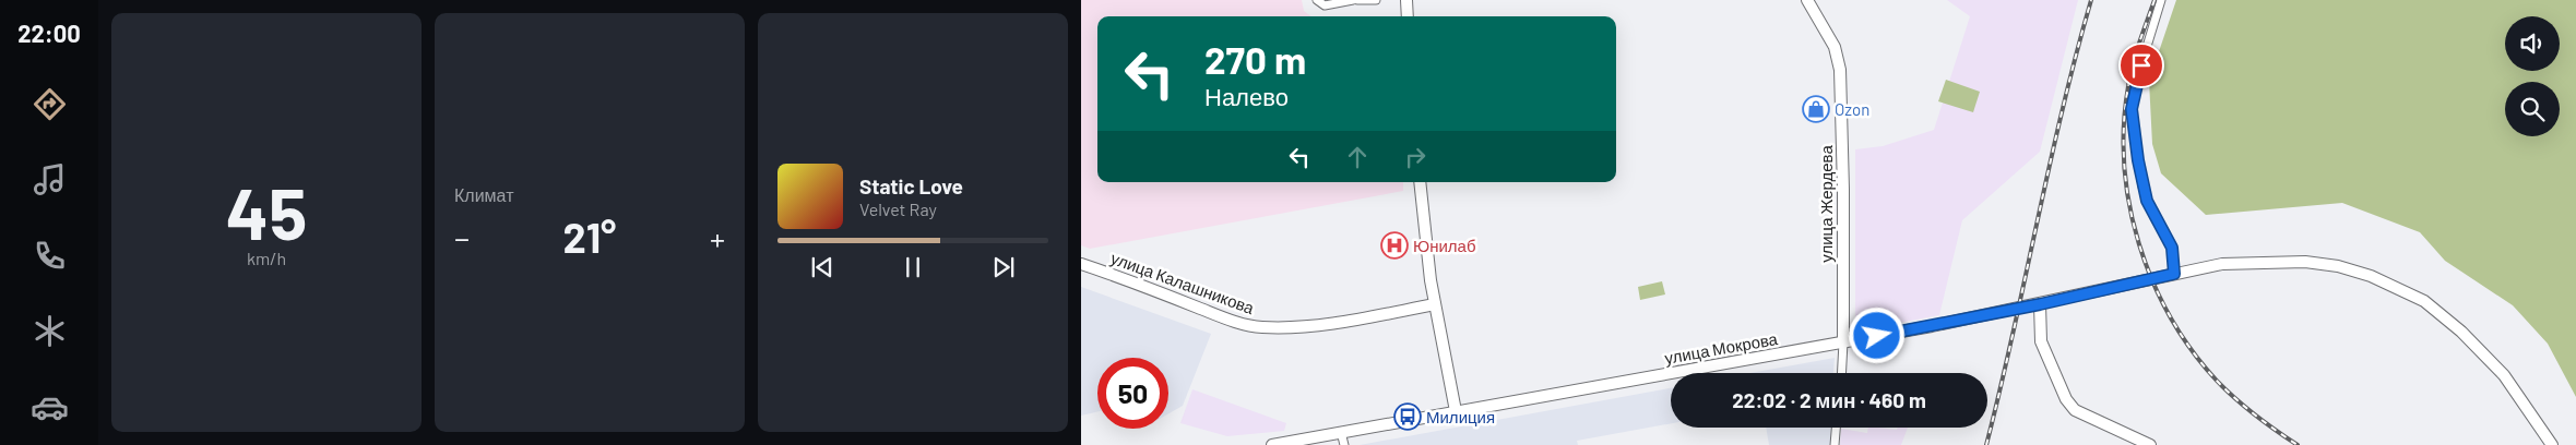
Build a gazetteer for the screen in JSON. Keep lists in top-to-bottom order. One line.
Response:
{"streets":{"main road":["улица Жердева","улица Калашникова","улица Мокрова"]},"crossings":[["улица Жердева","улица Мокрова"]],"places":{"shop":["Ozon"],"hospital":["Юнилаб"],"bus stop":["Милиция"]},"page":{"tabs":"22:00","tile":[["45","km/h"],"Климат"],"turn":["270 m","Налево"],"song":["Static Love","Velvet Ray"],"heat":["−","21°","+"],"limit":"50","trip":"22:02 · 2 мин · 460 m"}}
